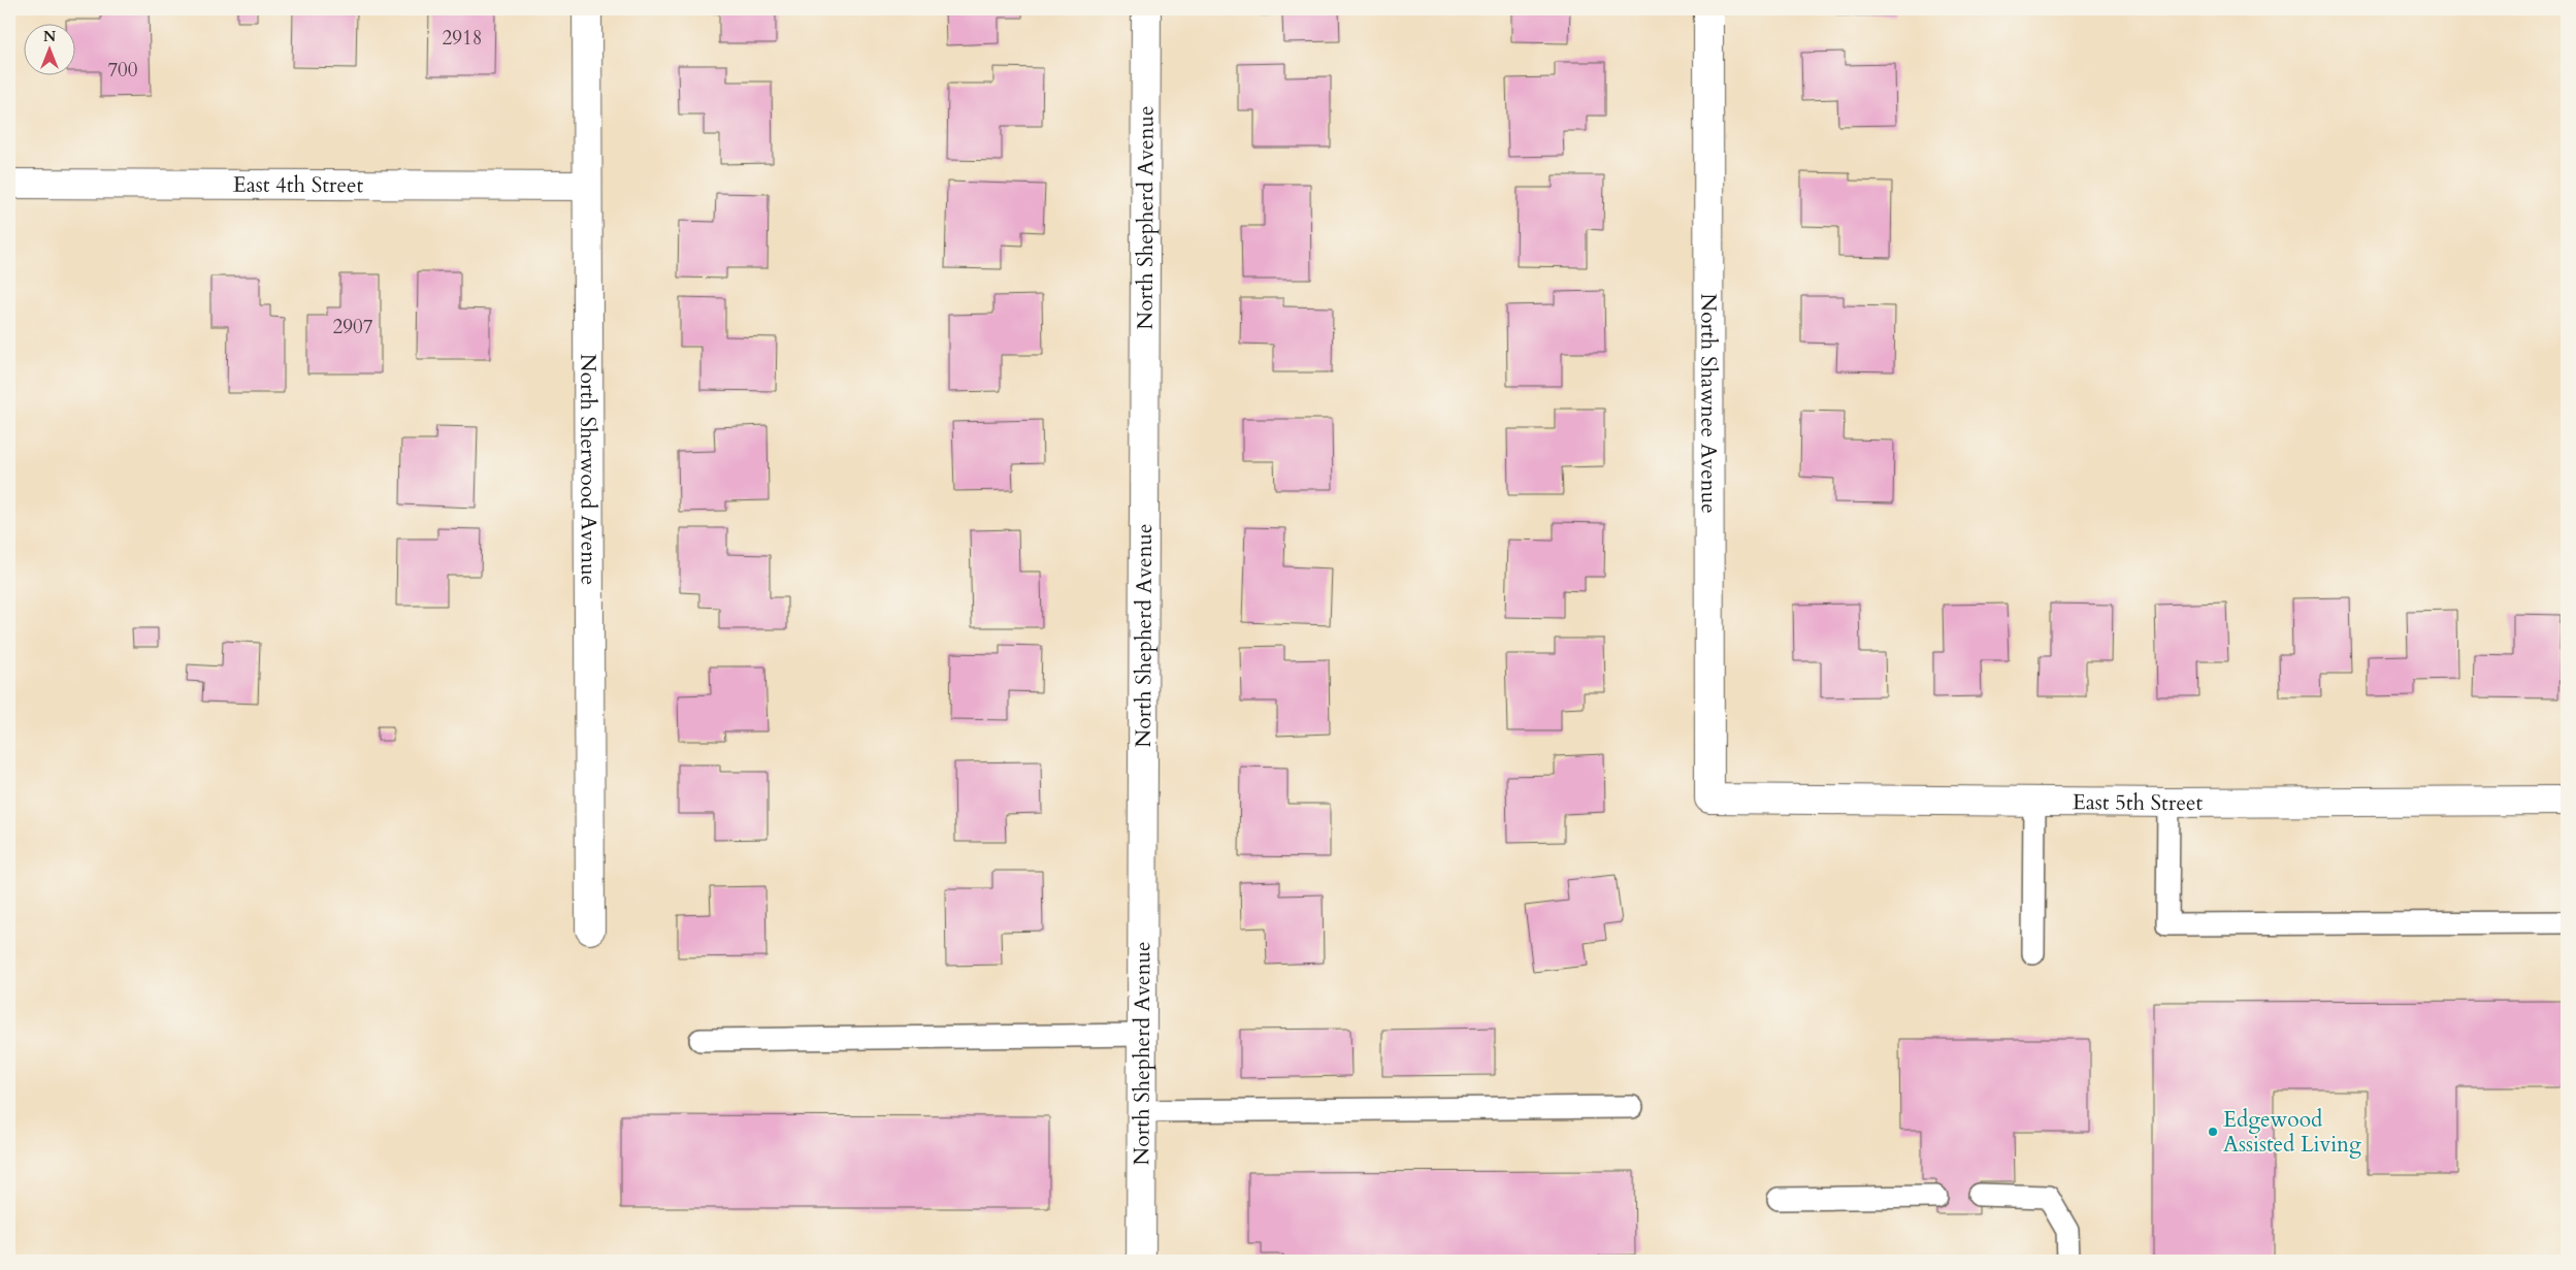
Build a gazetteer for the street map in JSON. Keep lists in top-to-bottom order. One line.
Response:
{"streets":{"street":["East 4th Street","North Shepherd Avenue","North Shawnee Avenue","North Sherwood Avenue","East 5th Street"]},"crossings":[["East 4th Street","North Sherwood Avenue"],["North Shawnee Avenue","East 5th Street"]],"places":["Edgewood Assisted Living"],"house_numbers":["2918","700","2907"],"north":"top"}
